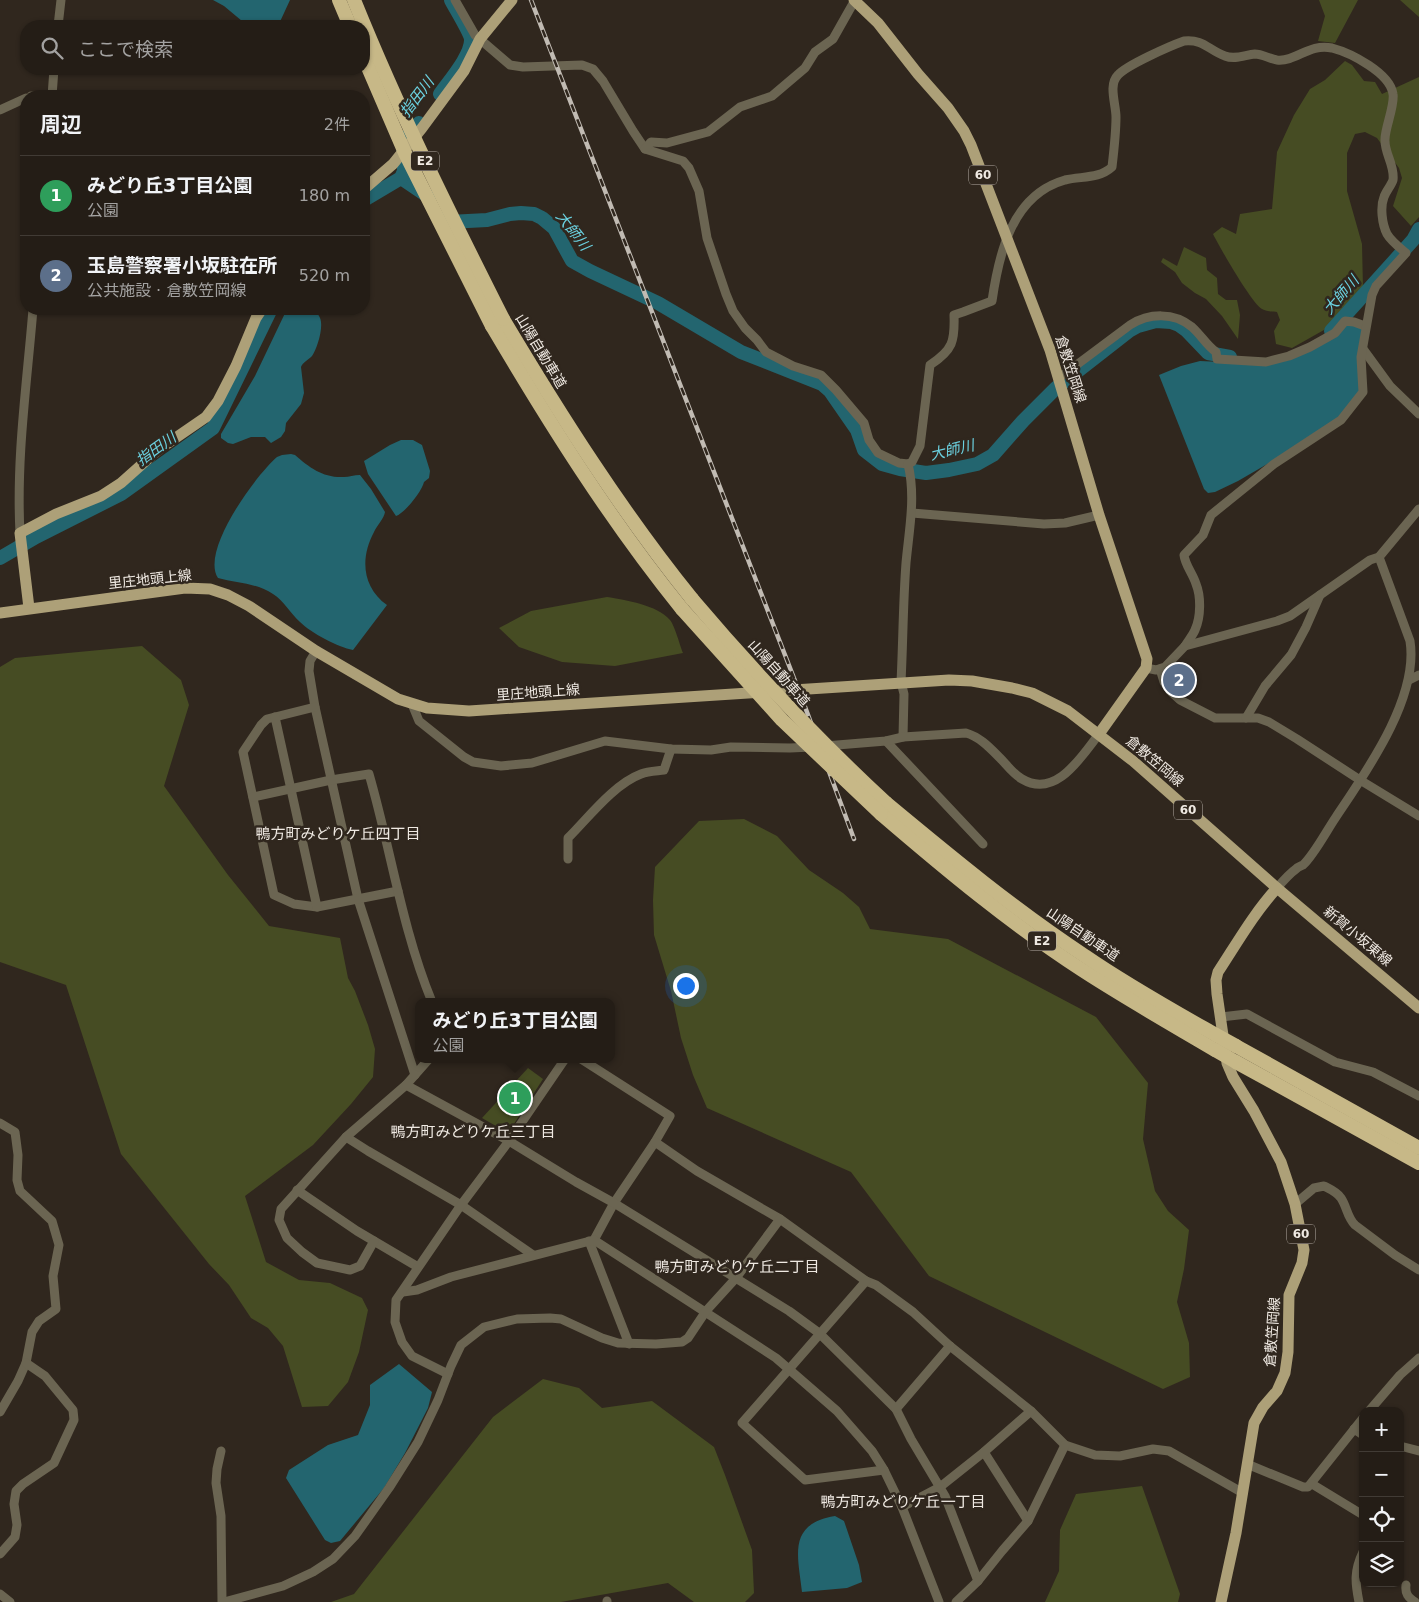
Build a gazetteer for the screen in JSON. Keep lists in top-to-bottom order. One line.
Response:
{"streets":{"highway":["E2","山陽自動車道"],"main road":["60","倉敷笠岡線","里庄地頭上線","新賀小坂東線"]},"crossings":[["倉敷笠岡線","里庄地頭上線"],["倉敷笠岡線","新賀小坂東線"]],"districts":["鴨方町みどりケ丘四丁目","鴨方町みどりケ丘三丁目","鴨方町みどりケ丘二丁目","鴨方町みどりケ丘一丁目"],"water":["指田川","大師川"],"page":{"search":"ここで検索","heading":["周辺","2件"],"list":[{"mark":"1","name":"みどり丘3丁目公園","note":"公園","value":"180 m"},{"mark":"2","name":"玉島警察署小坂駐在所","note":"公共施設 · 倉敷笠岡線","value":"520 m"}],"pins":["2","1"],"popup":["みどり丘3丁目公園","公園"],"map_buttons":["+","−"]}}
